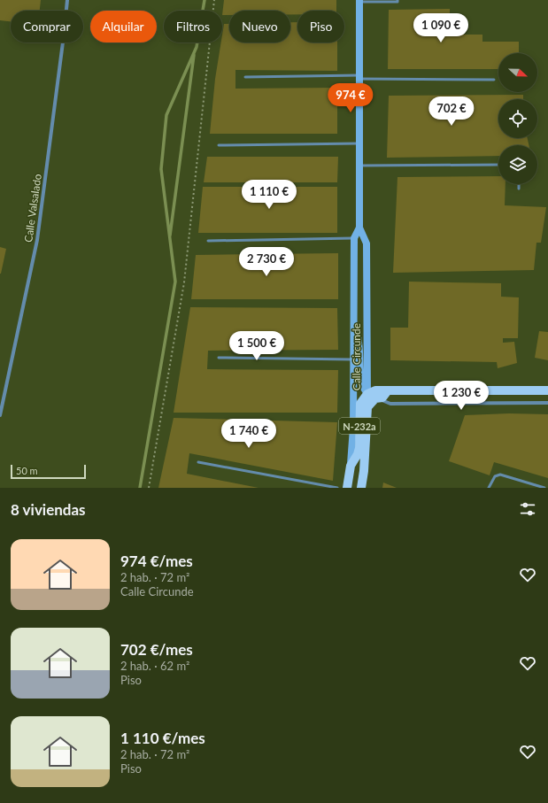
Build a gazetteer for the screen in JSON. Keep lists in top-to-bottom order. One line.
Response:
{"streets":{"main road":["Calle Circunde","N-232a"],"street":["Calle Valsalado"]},"crossings":[["Calle Circunde","N-232a"]],"scale_bar":"50 m","north":"right","page":{"chip":["Comprar","Alquilar","Filtros","Nuevo","Piso"],"price":["1 090 €","974 €","702 €","1 110 €","2 730 €","1 500 €","1 230 €","1 740 €"],"scale":"50 m","heading":"8 viviendas","list":[{"name":"974 €/mes","note":"2 hab. · 72 m² · Calle Circunde"},{"name":"702 €/mes","note":"2 hab. · 62 m² · Piso"},{"name":"1 110 €/mes","note":"2 hab. · 72 m² · Piso"}]}}
